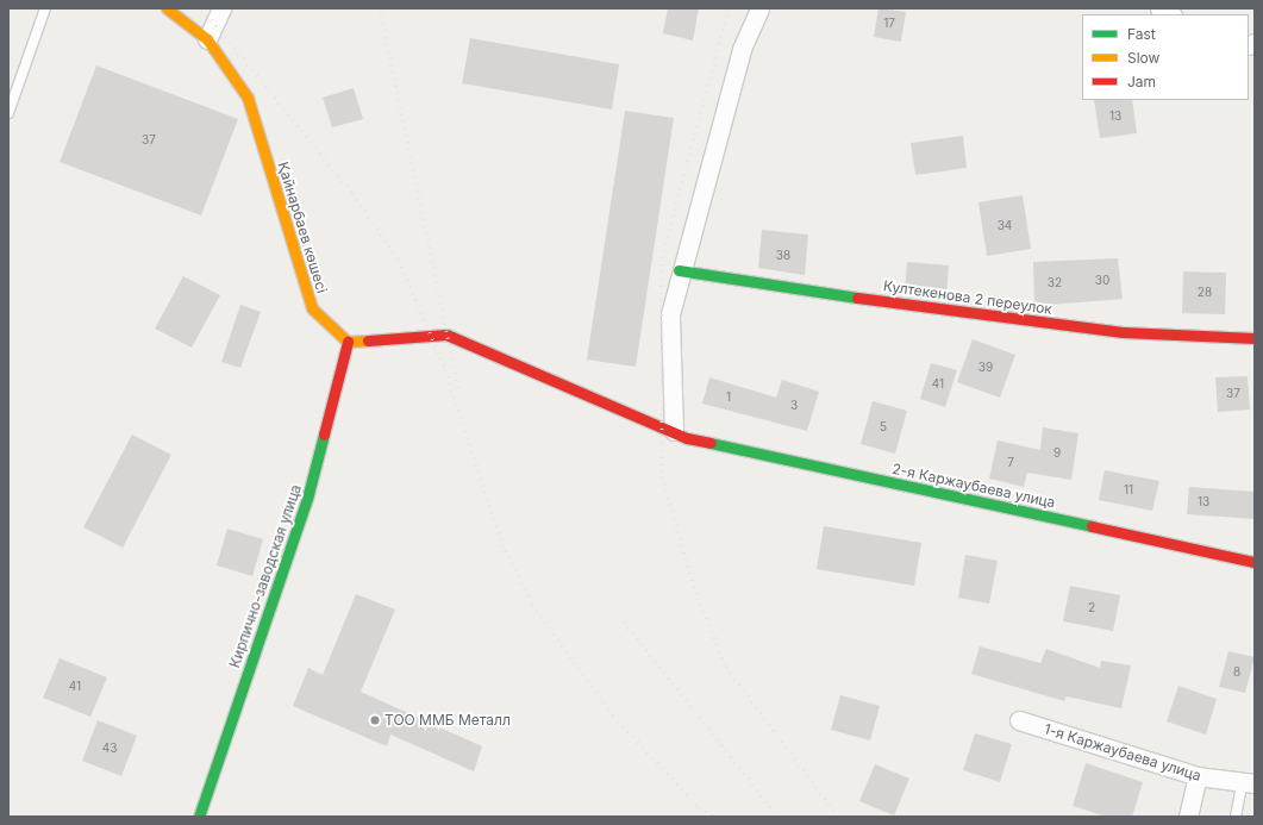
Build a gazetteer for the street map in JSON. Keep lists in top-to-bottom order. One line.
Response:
{"streets":{"street":["Қайнарбаев көшесі","Култекенова 2 переулок","2-я Каржаубаева улица","Кирпично-заводская улица","1-я Каржаубаева улица"]},"crossings":[["Қайнарбаев көшесі","Кирпично-заводская улица"]],"places":["ТОО ММБ Металл"],"house_numbers":["17","13","37","34","38","30","32","28","39","41","37","1","3","5","9","7","11","13","2","8","41","43"],"legend":["Fast","Slow","Jam"]}
